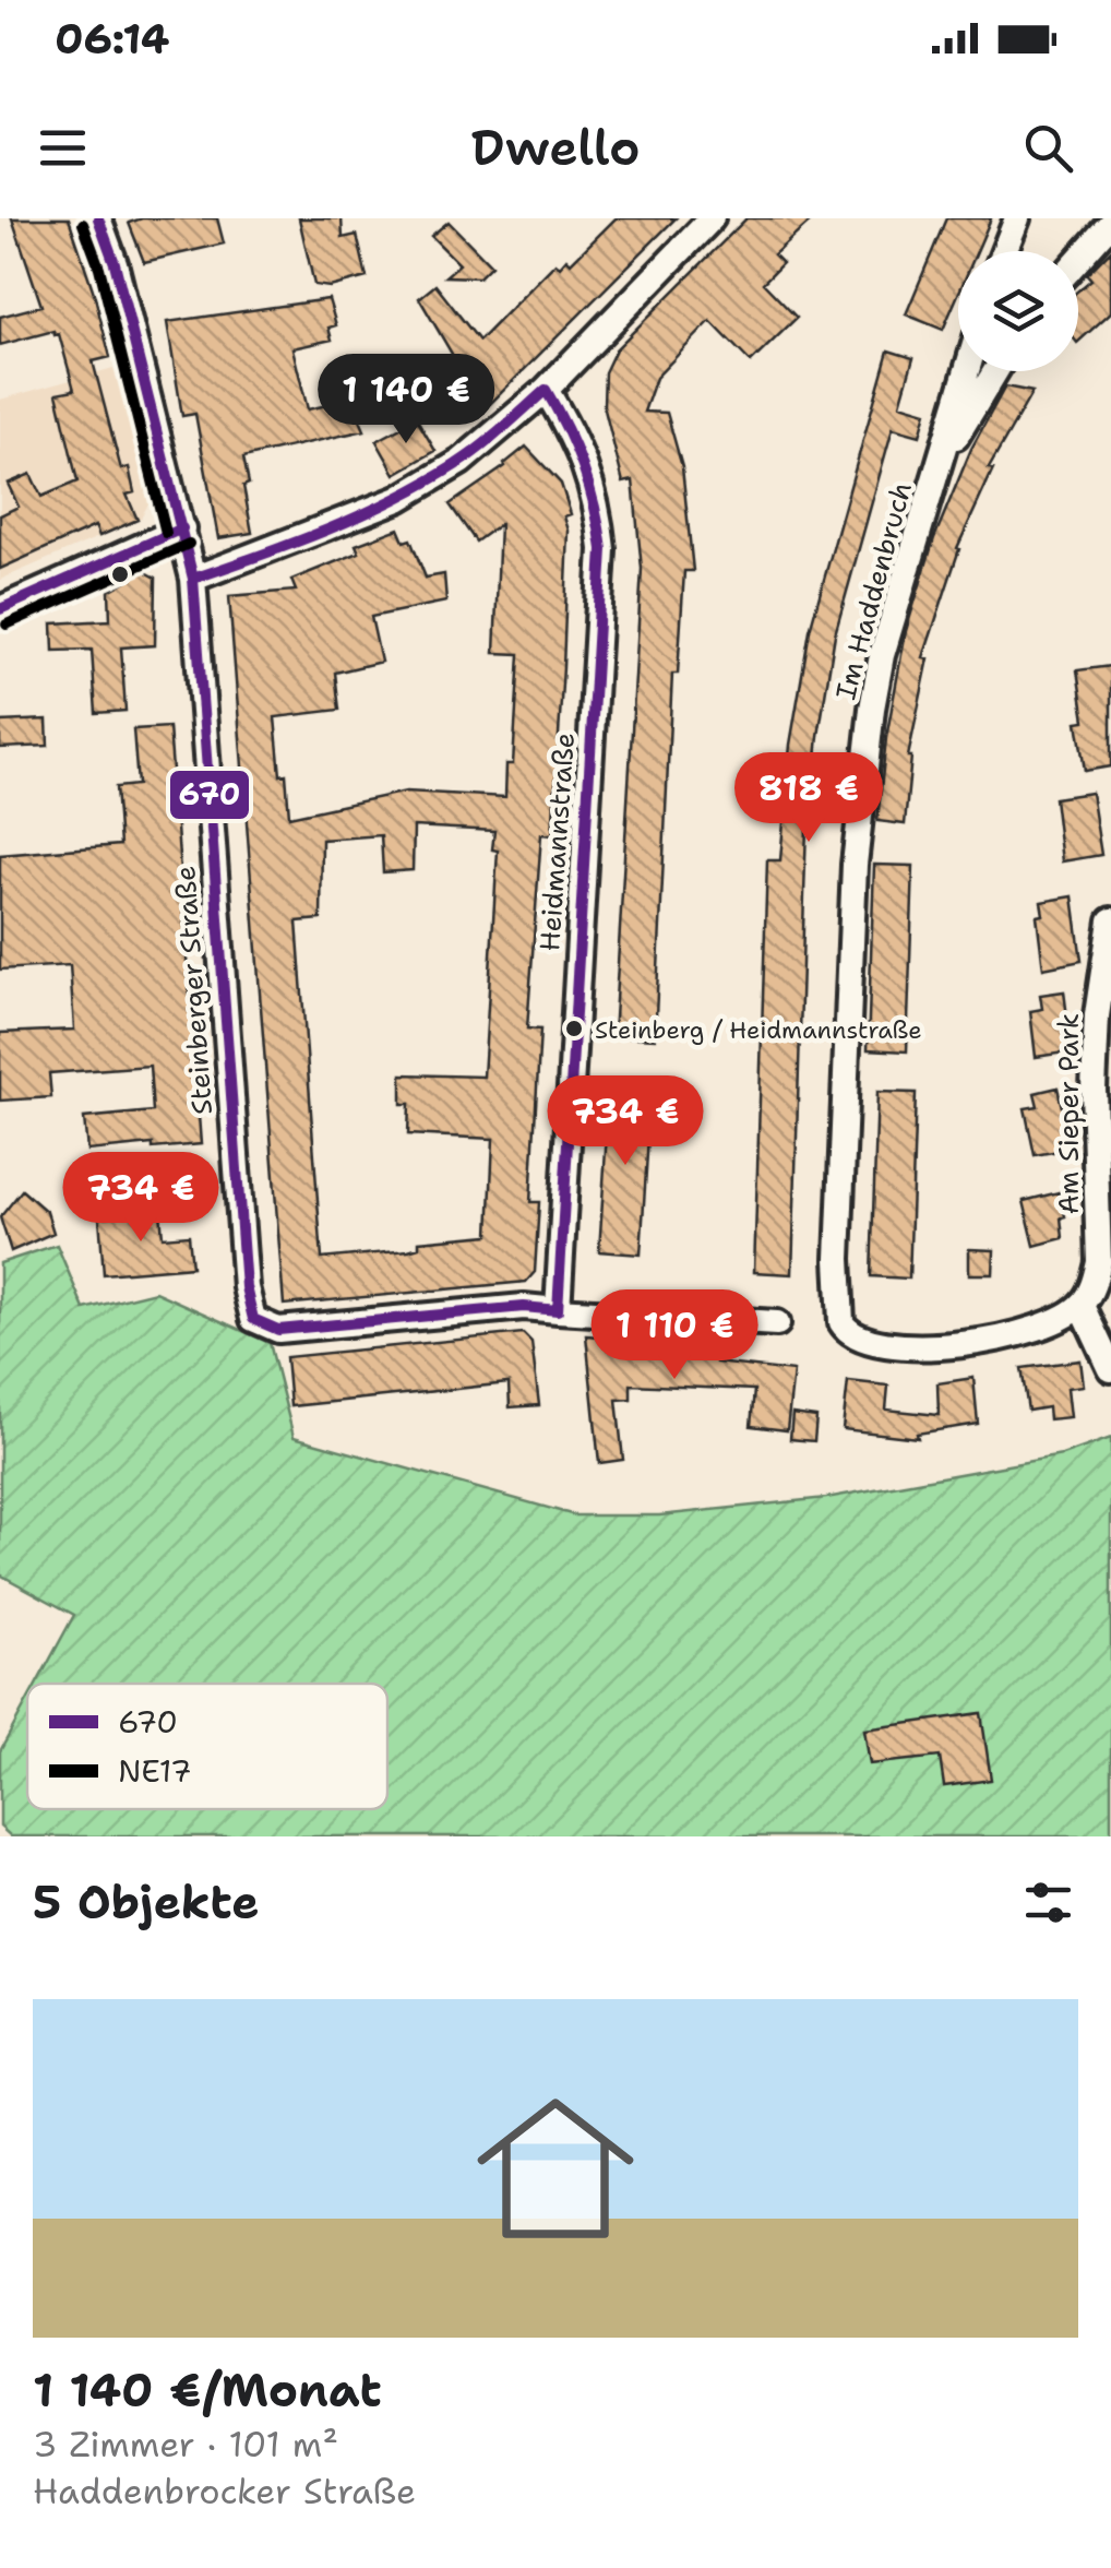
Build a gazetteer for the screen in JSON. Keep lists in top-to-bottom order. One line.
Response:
{"streets":{"street":["Im Haddenbruch","Heidmannstraße","Steinberger Straße","Am Sieper Park"]},"crossings":[["Im Haddenbruch","Am Sieper Park"],["Heidmannstraße","Steinberger Straße"]],"places":["Steinberg / Heidmannstraße"],"lines":["transit line 670","transit line NE17"],"legend":["670","NE17"],"page":{"status":"06:14","header":"Dwello","price":["1 140 €","818 €","734 €","734 €","1 110 €"],"heading":"5 Objekte","list":[{"name":"1 140 €/Monat","note":"3 Zimmer · 101 m² · Haddenbrocker Straße"}]}}
